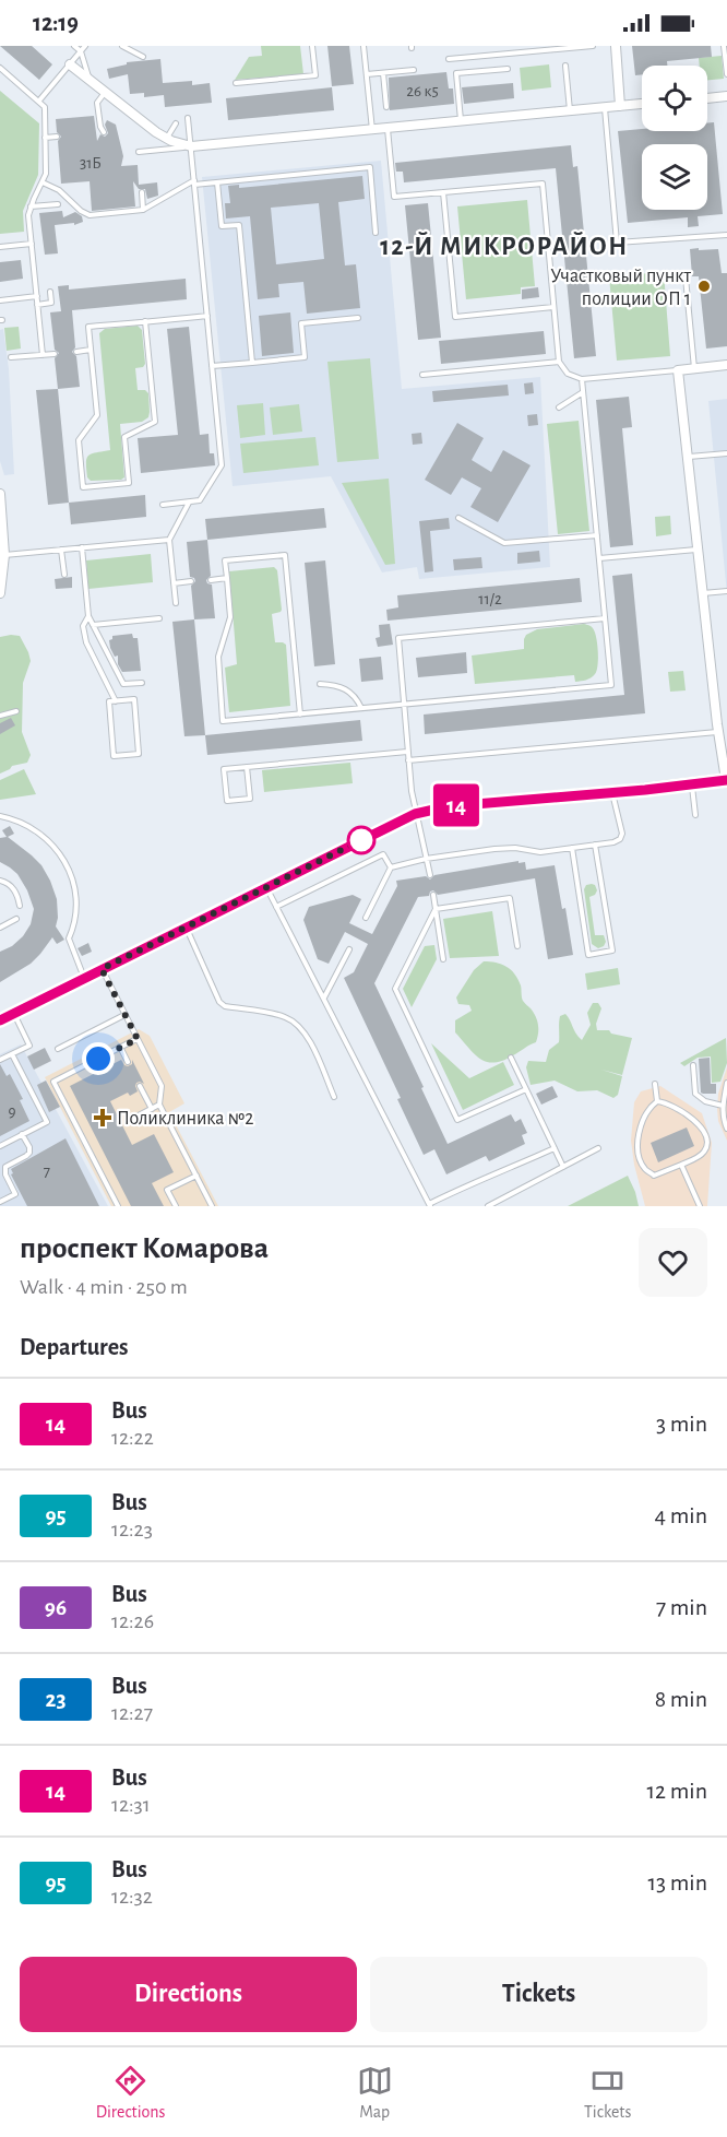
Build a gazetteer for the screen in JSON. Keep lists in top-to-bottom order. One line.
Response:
{"districts":["12-Й МИКРОРАЙОН"],"places":{"other":["Участковый пункт полиции ОП 1"],"health":["Поликлиника №2"]},"lines":["bus line 14"],"house_numbers":["26 к5","31Б","11/2","9","7"],"page":{"status":"12:19","on_map":"14","heading":[["проспект Комарова","Walk · 4 min · 250 m"],"Departures"],"list":[{"mark":"14","name":"Bus","note":"12:22","value":"3 min"},{"mark":"95","name":"Bus","note":"12:23","value":"4 min"},{"mark":"96","name":"Bus","note":"12:26","value":"7 min"},{"mark":"23","name":"Bus","note":"12:27","value":"8 min"},{"mark":"14","name":"Bus","note":"12:31","value":"12 min"},{"mark":"95","name":"Bus","note":"12:32","value":"13 min"}],"buttons":["Directions","Tickets"],"tabs":["Directions","Map","Tickets"]}}
